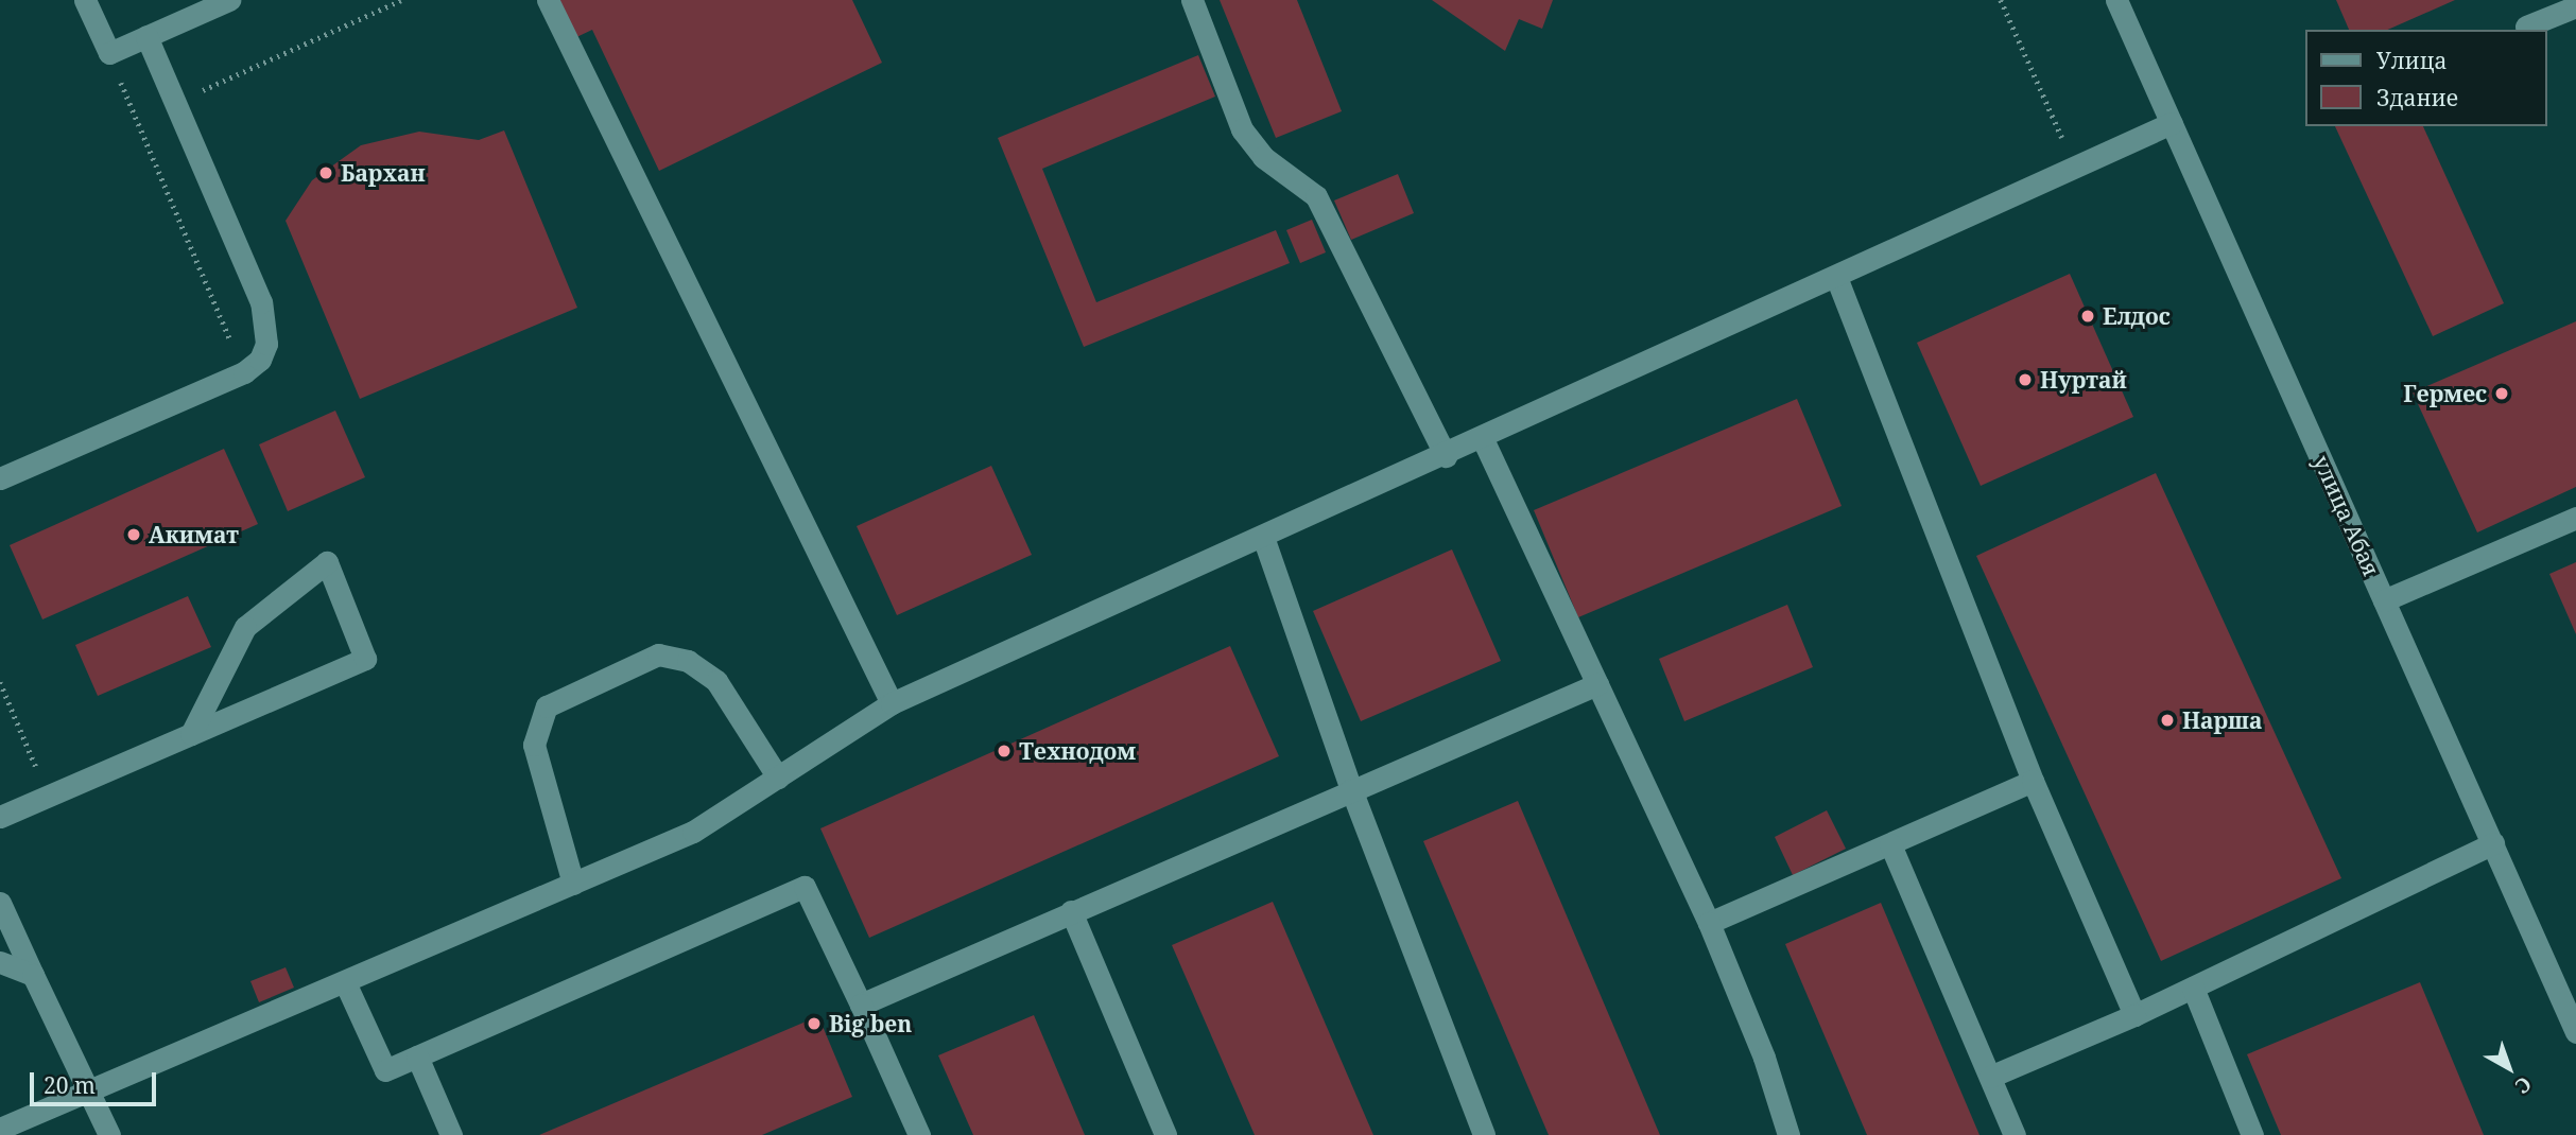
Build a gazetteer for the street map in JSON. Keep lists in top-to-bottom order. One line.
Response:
{"streets":{"street":["улица Абая"]},"places":["Бархан","Елдос","Нуртай","Гермес","Акимат","Нарша","Технодом","Big ben"],"legend":["Улица","Здание"],"scale_bar":"20 m","north":"bottom right"}
